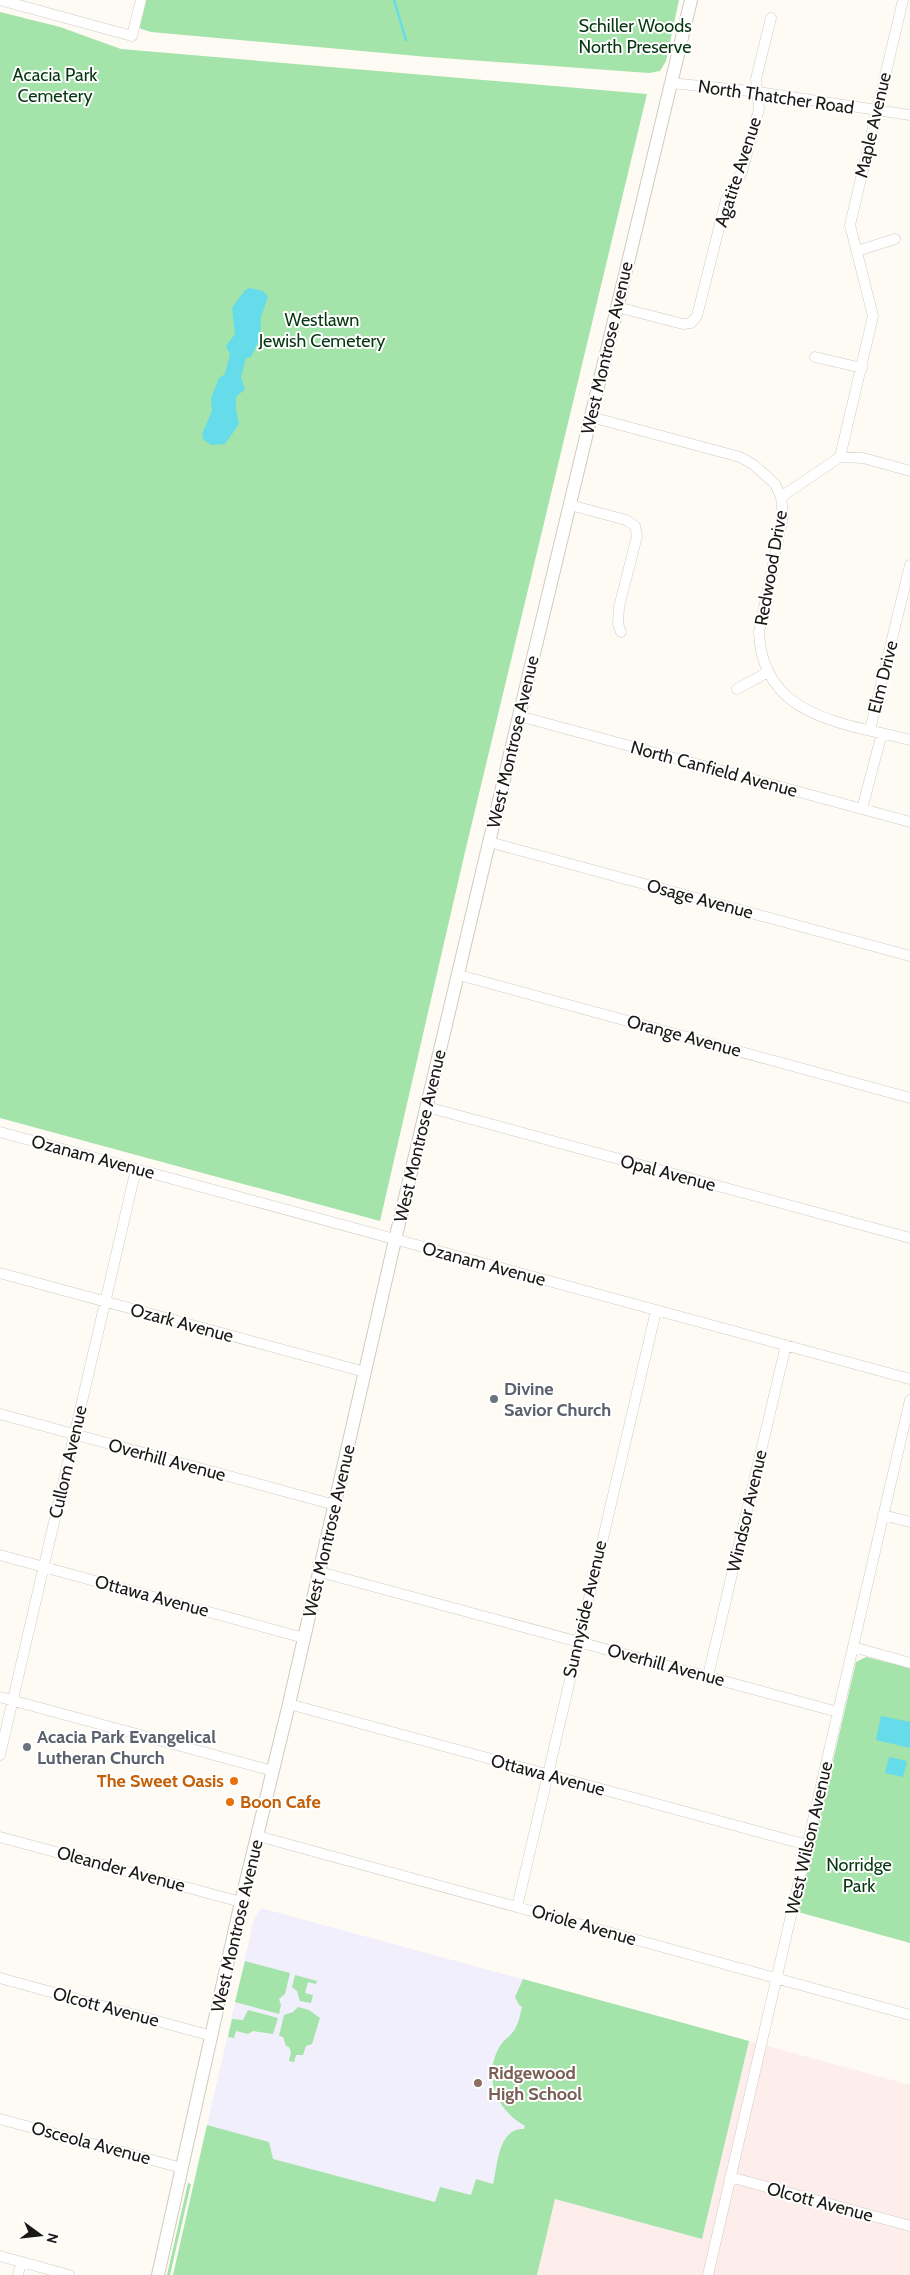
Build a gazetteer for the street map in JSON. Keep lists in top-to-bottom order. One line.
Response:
{"streets":{"street":["North Thatcher Road","Maple Avenue","Agatite Avenue","West Montrose Avenue","Redwood Drive","Elm Drive","North Canfield Avenue","Osage Avenue","Orange Avenue","Ozanam Avenue","Opal Avenue","Ozark Avenue","Overhill Avenue","Cullom Avenue","Windsor Avenue","Ottawa Avenue","Sunnyside Avenue","West Wilson Avenue","Oleander Avenue","Oriole Avenue","Olcott Avenue","Osceola Avenue"]},"crossings":[["North Thatcher Road","Maple Avenue"],["North Thatcher Road","Agatite Avenue"],["North Thatcher Road","West Montrose Avenue"],["Agatite Avenue","West Montrose Avenue"],["West Montrose Avenue","Redwood Drive"],["West Montrose Avenue","North Canfield Avenue"],["West Montrose Avenue","Osage Avenue"],["West Montrose Avenue","Orange Avenue"],["West Montrose Avenue","Ozanam Avenue"],["West Montrose Avenue","Opal Avenue"],["West Montrose Avenue","Ozark Avenue"],["West Montrose Avenue","Overhill Avenue"],["West Montrose Avenue","Ottawa Avenue"],["West Montrose Avenue","Oleander Avenue"],["West Montrose Avenue","Oriole Avenue"],["West Montrose Avenue","Olcott Avenue"],["West Montrose Avenue","Osceola Avenue"],["Redwood Drive","Elm Drive"],["Elm Drive","North Canfield Avenue"],["Ozanam Avenue","Cullom Avenue"],["Ozanam Avenue","Windsor Avenue"],["Ozanam Avenue","Sunnyside Avenue"],["Ozark Avenue","Cullom Avenue"],["Overhill Avenue","Cullom Avenue"],["Overhill Avenue","Windsor Avenue"],["Overhill Avenue","Sunnyside Avenue"],["Overhill Avenue","West Wilson Avenue"],["Cullom Avenue","Ottawa Avenue"],["Ottawa Avenue","Sunnyside Avenue"],["Ottawa Avenue","West Wilson Avenue"],["Sunnyside Avenue","Oriole Avenue"],["West Wilson Avenue","Oriole Avenue"],["West Wilson Avenue","Olcott Avenue"]],"parks":["Schiller Woods North Preserve","Acacia Park Cemetery","Westlawn Jewish Cemetery","Norridge Park"],"places":["Divine Savior Church","Acacia Park Evangelical Lutheran Church","The Sweet Oasis","Boon Cafe","Ridgewood High School"],"north":"right"}
